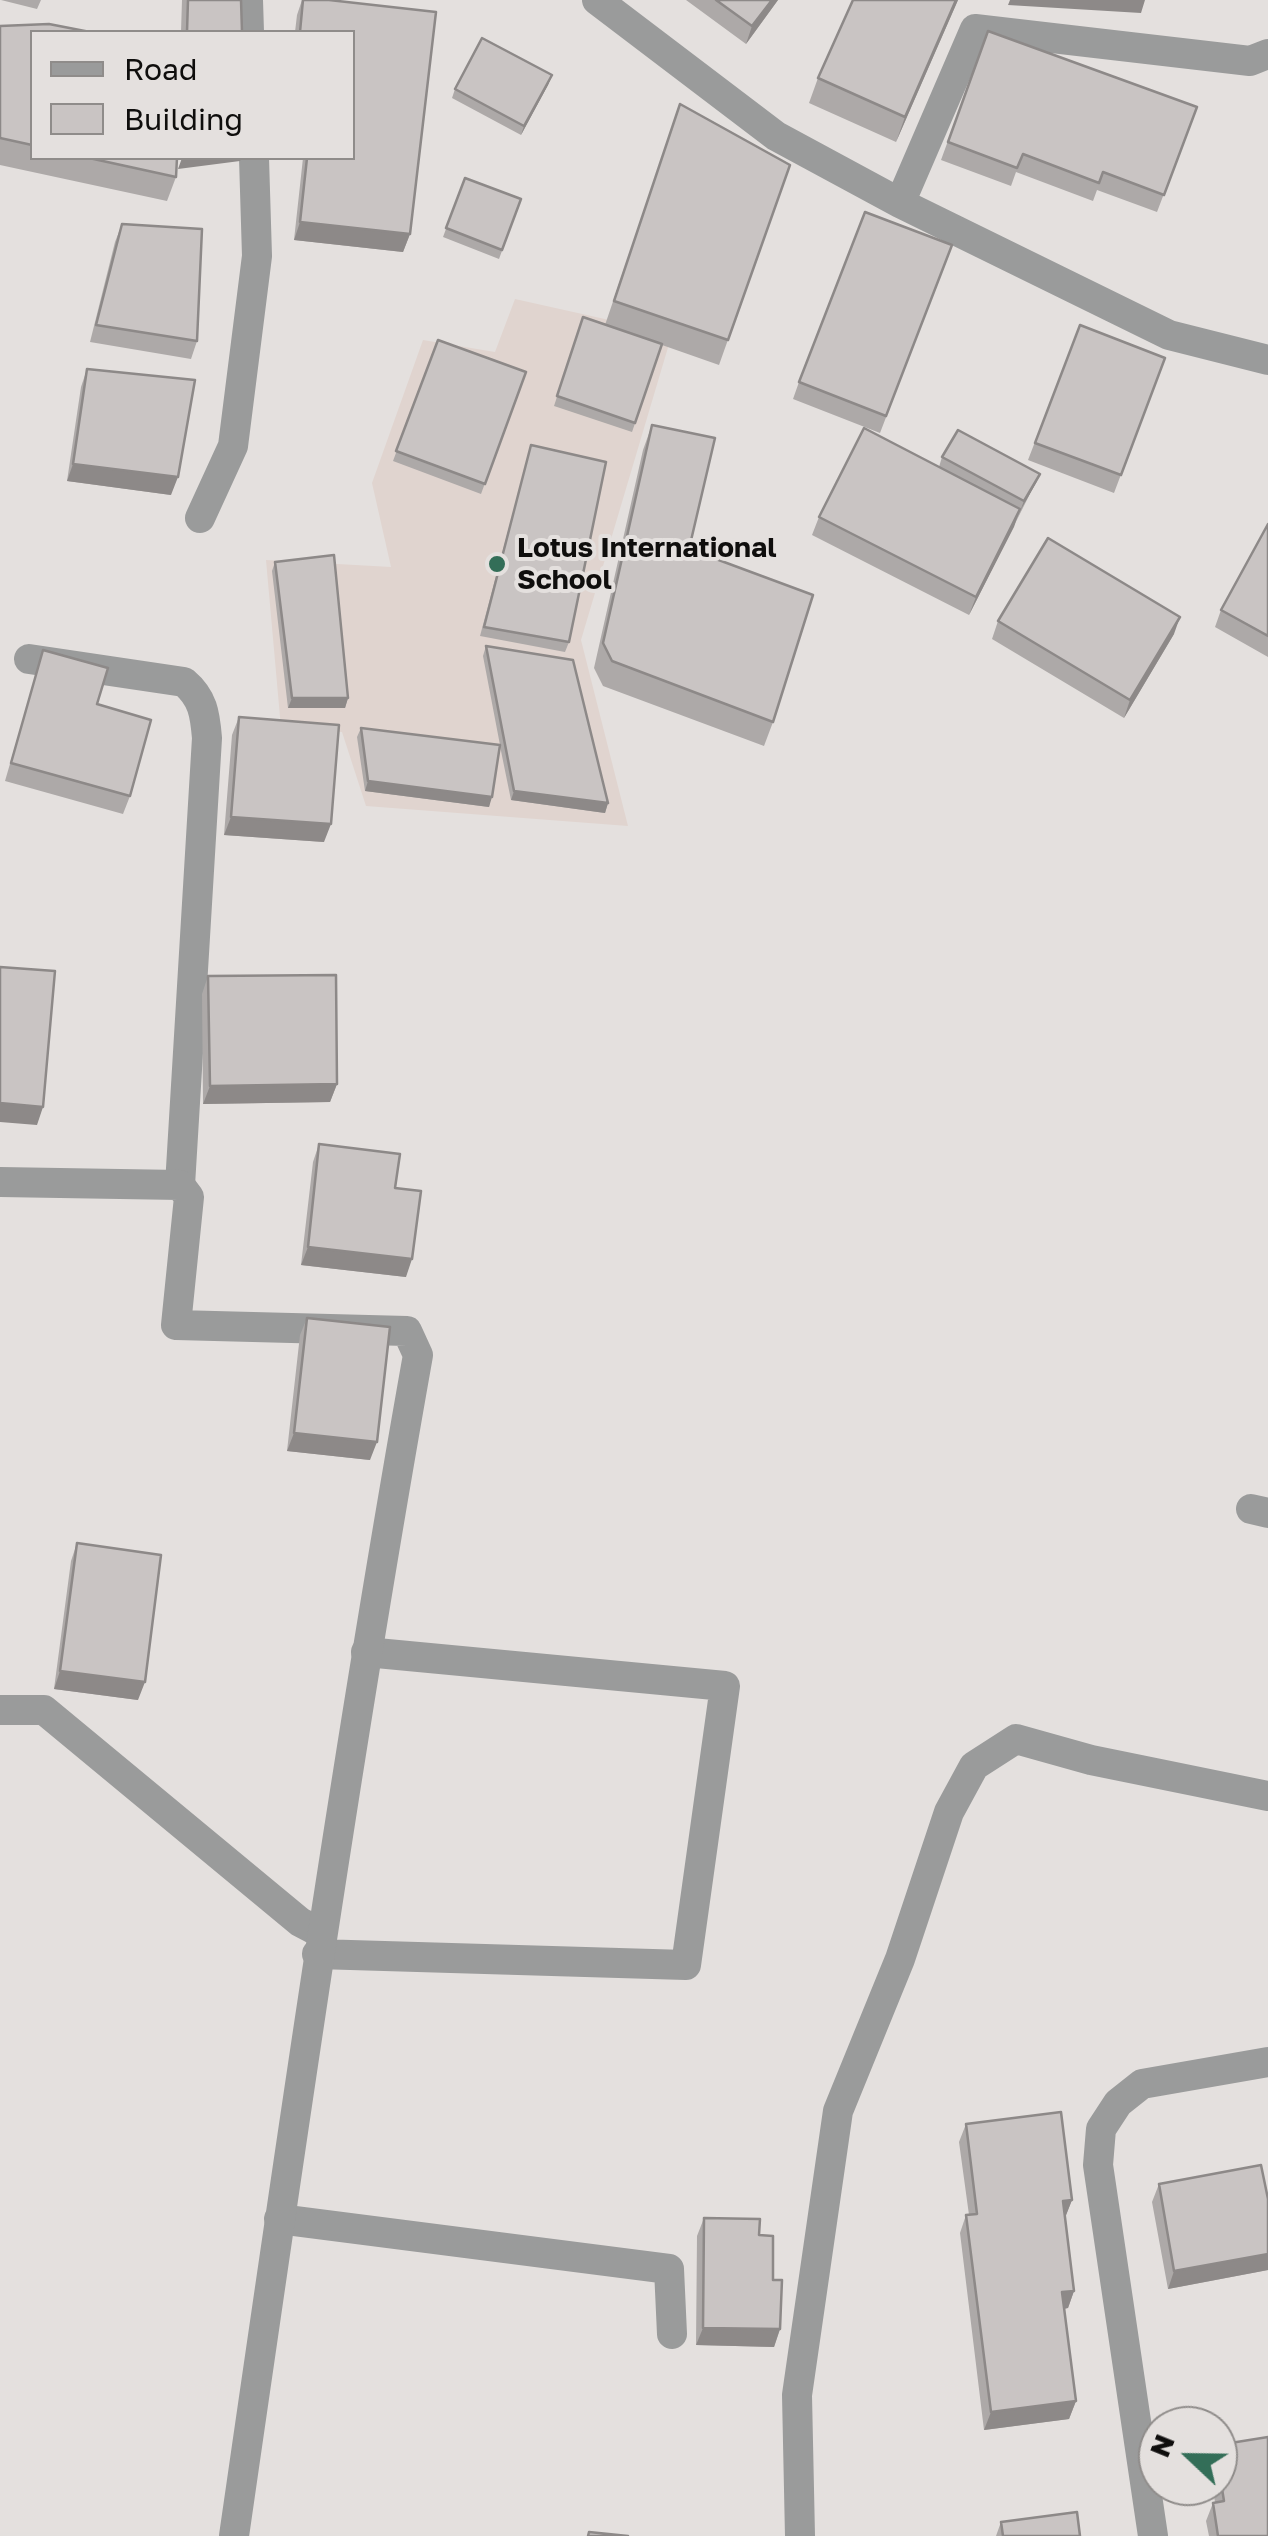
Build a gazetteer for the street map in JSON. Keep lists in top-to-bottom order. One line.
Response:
{"places":["Lotus International School"],"legend":["Road","Building"],"north":"left"}
